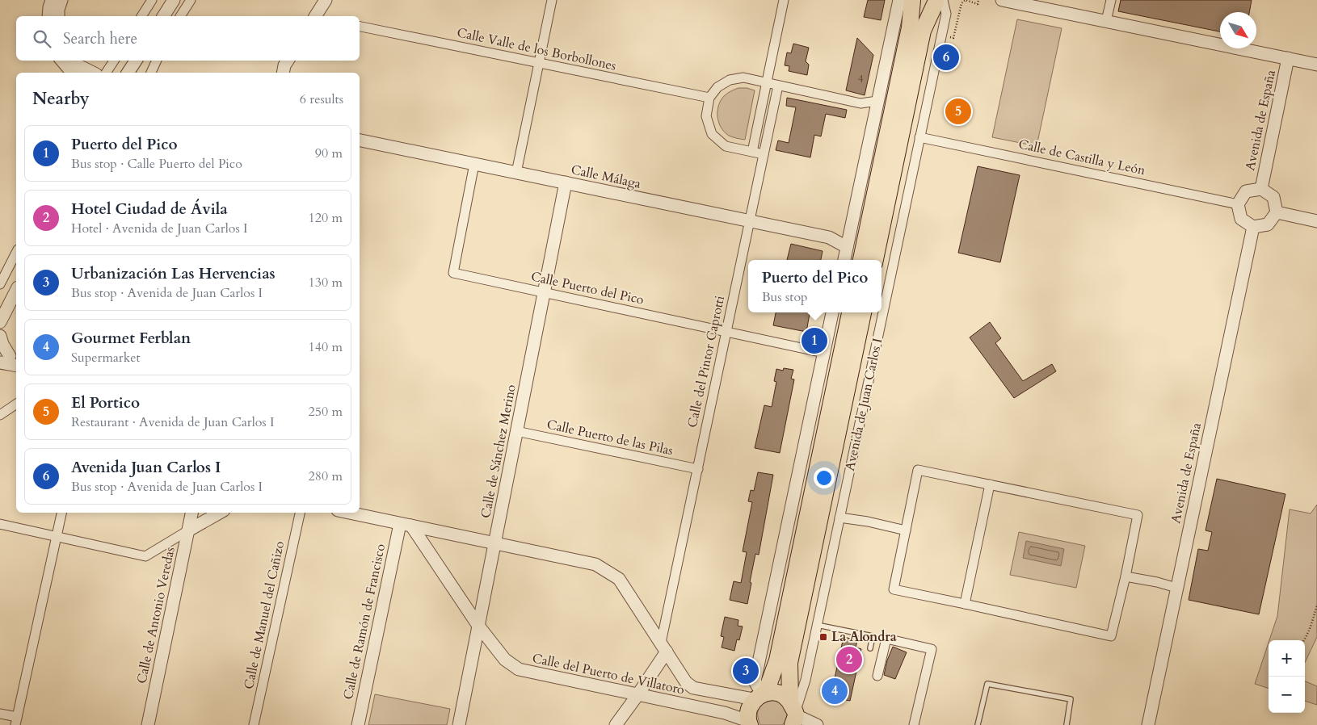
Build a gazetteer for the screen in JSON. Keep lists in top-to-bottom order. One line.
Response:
{"streets":{"highway":["Avenida de Juan Carlos I"],"street":["Calle Valle de los Borbollones","Avenida de España","Calle de Castilla y León","Calle Málaga","Calle Puerto del Pico","Calle del Pintor Caprotti","Calle Puerto de las Pilas","Calle de Sánchez Merino","Calle de Antonio Veredas","Calle de Manuel del Cañizo","Calle de Ramón de Francisco","Calle del Puerto de Villatoro"]},"crossings":[["Avenida de España","Calle de Castilla y León"],["Calle de Castilla y León","Avenida de Juan Carlos I"],["Calle Málaga","Calle Puerto del Pico"],["Calle Málaga","Calle del Pintor Caprotti"],["Calle Málaga","Calle de Sánchez Merino"],["Calle Puerto del Pico","Calle del Pintor Caprotti"],["Calle Puerto del Pico","Calle de Sánchez Merino"],["Calle del Pintor Caprotti","Calle Puerto de las Pilas"],["Calle del Pintor Caprotti","Calle del Puerto de Villatoro"],["Calle Puerto de las Pilas","Calle de Sánchez Merino"],["Calle de Sánchez Merino","Calle del Puerto de Villatoro"],["Calle de Ramón de Francisco","Calle del Puerto de Villatoro"]],"places":{"transit":["La Alondra"]},"house_numbers":["4"],"north":"bottom right","page":{"search":"Search here","pins":["6","5","1","2","3","4"],"heading":["Nearby","6 results"],"list":[{"mark":"1","name":"Puerto del Pico","note":"Bus stop · Calle Puerto del Pico","value":"90 m"},{"mark":"2","name":"Hotel Ciudad de Ávila","note":"Hotel · Avenida de Juan Carlos I","value":"120 m"},{"mark":"3","name":"Urbanización Las Hervencias","note":"Bus stop · Avenida de Juan Carlos I","value":"130 m"},{"mark":"4","name":"Gourmet Ferblan","note":"Supermarket","value":"140 m"},{"mark":"5","name":"El Portico","note":"Restaurant · Avenida de Juan Carlos I","value":"250 m"},{"mark":"6","name":"Avenida Juan Carlos I","note":"Bus stop · Avenida de Juan Carlos I","value":"280 m"}],"popup":["Puerto del Pico","Bus stop"],"map_buttons":["+","−"]}}
